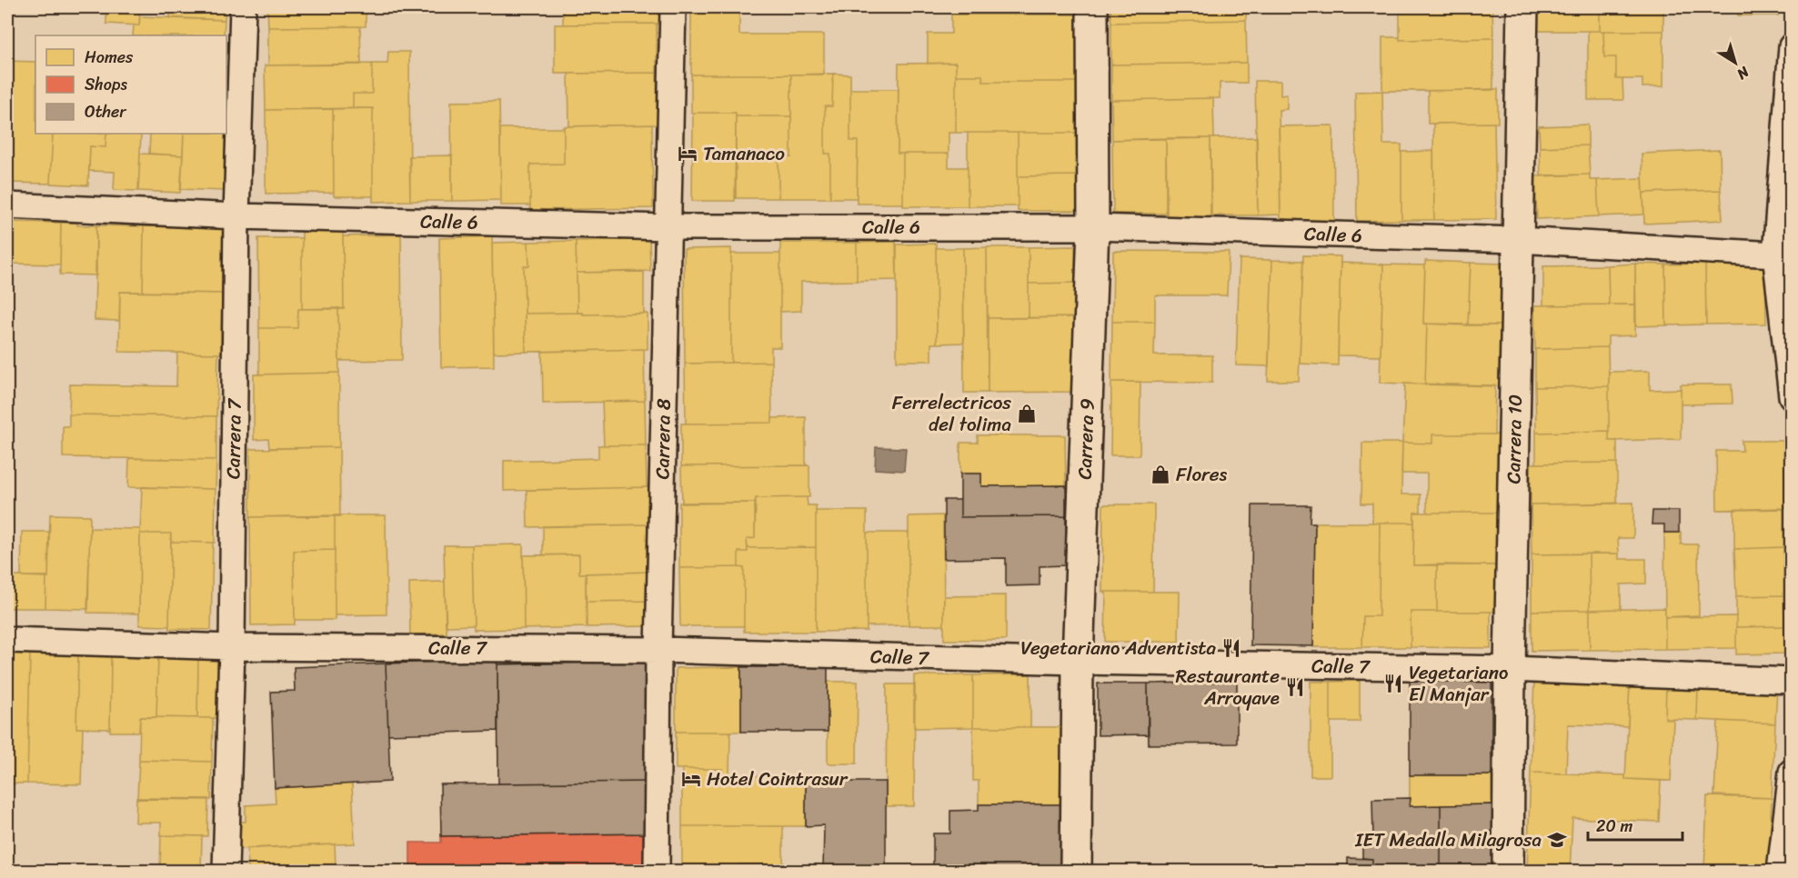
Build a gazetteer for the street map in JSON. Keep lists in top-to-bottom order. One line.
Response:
{"streets":{"main road":["Carrera 9","Carrera 10"],"street":["Calle 6","Carrera 7","Carrera 8","Calle 7"]},"crossings":[["Calle 6","Carrera 7"],["Calle 6","Carrera 8"],["Calle 6","Carrera 9"],["Calle 6","Carrera 10"],["Carrera 7","Calle 7"],["Carrera 8","Calle 7"],["Carrera 9","Calle 7"],["Carrera 10","Calle 7"]],"places":{"hotel":["Tamanaco","Hotel Cointrasur"],"shop":["Ferrelectricos del tolima","Flores"],"restaurant":["Vegetariano Adventista","Vegetariano El Manjar","Restaurante Arroyave"],"school or university":["IET Medalla Milagrosa"]},"legend":["Homes","Shops","Other"],"scale_bar":"20 m","north":"bottom right"}
